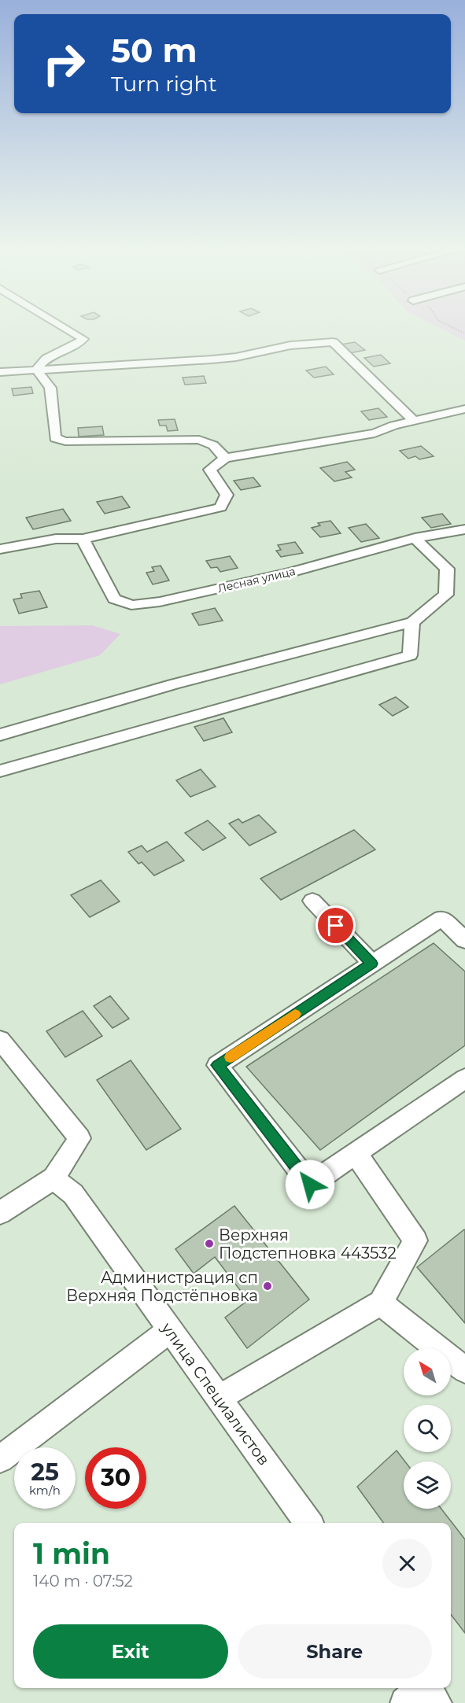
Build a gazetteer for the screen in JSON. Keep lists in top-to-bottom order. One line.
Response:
{"streets":{"street":["Лесная улица","улица Специалистов"]},"places":["Верхняя Подстепновка 443532","Администрация сп Верхняя Подстёпновка"],"north":"top left","page":{"turn":["50 m","Turn right"],"speed":"25 km/h","limit":"30","heading":["1 min","140 m · 07:52"],"buttons":["Exit","Share"]}}
